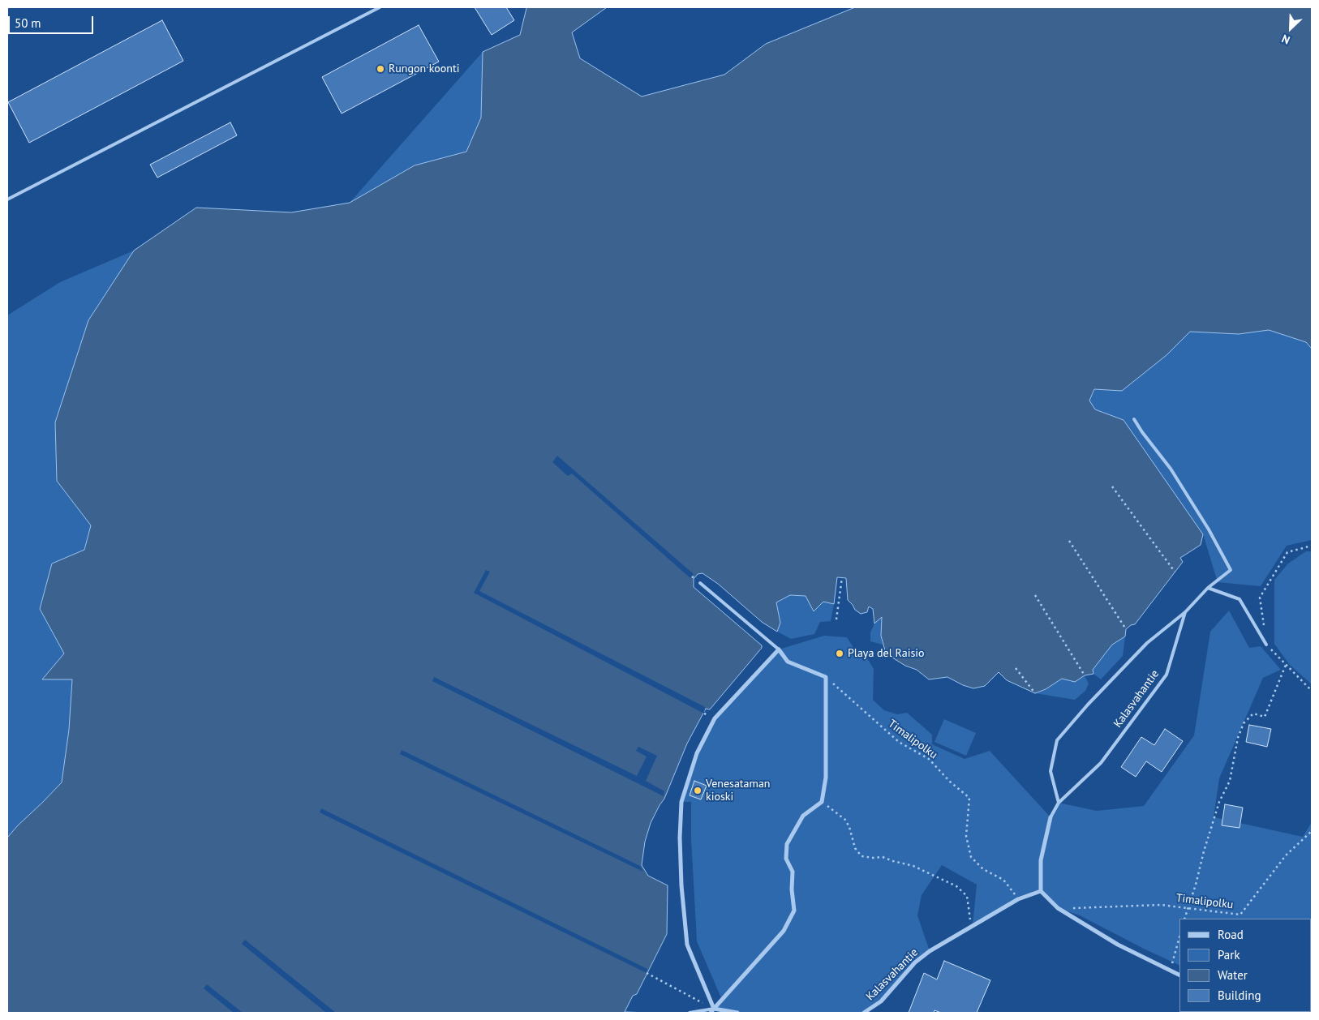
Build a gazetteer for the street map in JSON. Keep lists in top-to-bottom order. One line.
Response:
{"streets":{"street":["Kalasvahantie"],"path":["Timalipolku"]},"crossings":[["Kalasvahantie","Timalipolku"]],"places":["Rungon koonti","Playa del Raisio","Venesataman kioski"],"legend":["Road","Park","Water","Building"],"scale_bar":"50 m","north":"bottom left"}
